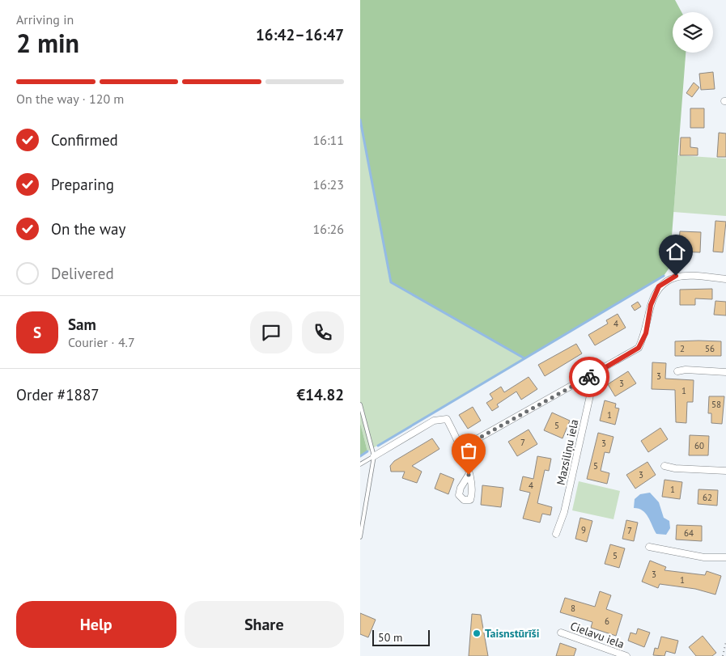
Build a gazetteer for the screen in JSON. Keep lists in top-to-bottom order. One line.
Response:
{"streets":{"street":["Mazsiliņu iela","Cielavu iela"]},"places":["Taisnstūrīši"],"house_numbers":["4","2","56","3","3","1","58","1","5","7","3","60","5","3","4","1","62","9","7","64","5","3","1","8","6"],"scale_bar":"50 m","page":{"heading":["2 min","Arriving in","16:42–16:47"],"panel":["Sam","Courier · 4.7","Order #1887","€14.82"],"bar":"On the way · 120 m","list":[["Confirmed","16:11"],["Preparing","16:23"],["On the way","16:26"],"Delivered"],"round":"S","buttons":["Help","Share"],"scale":"50 m"}}
